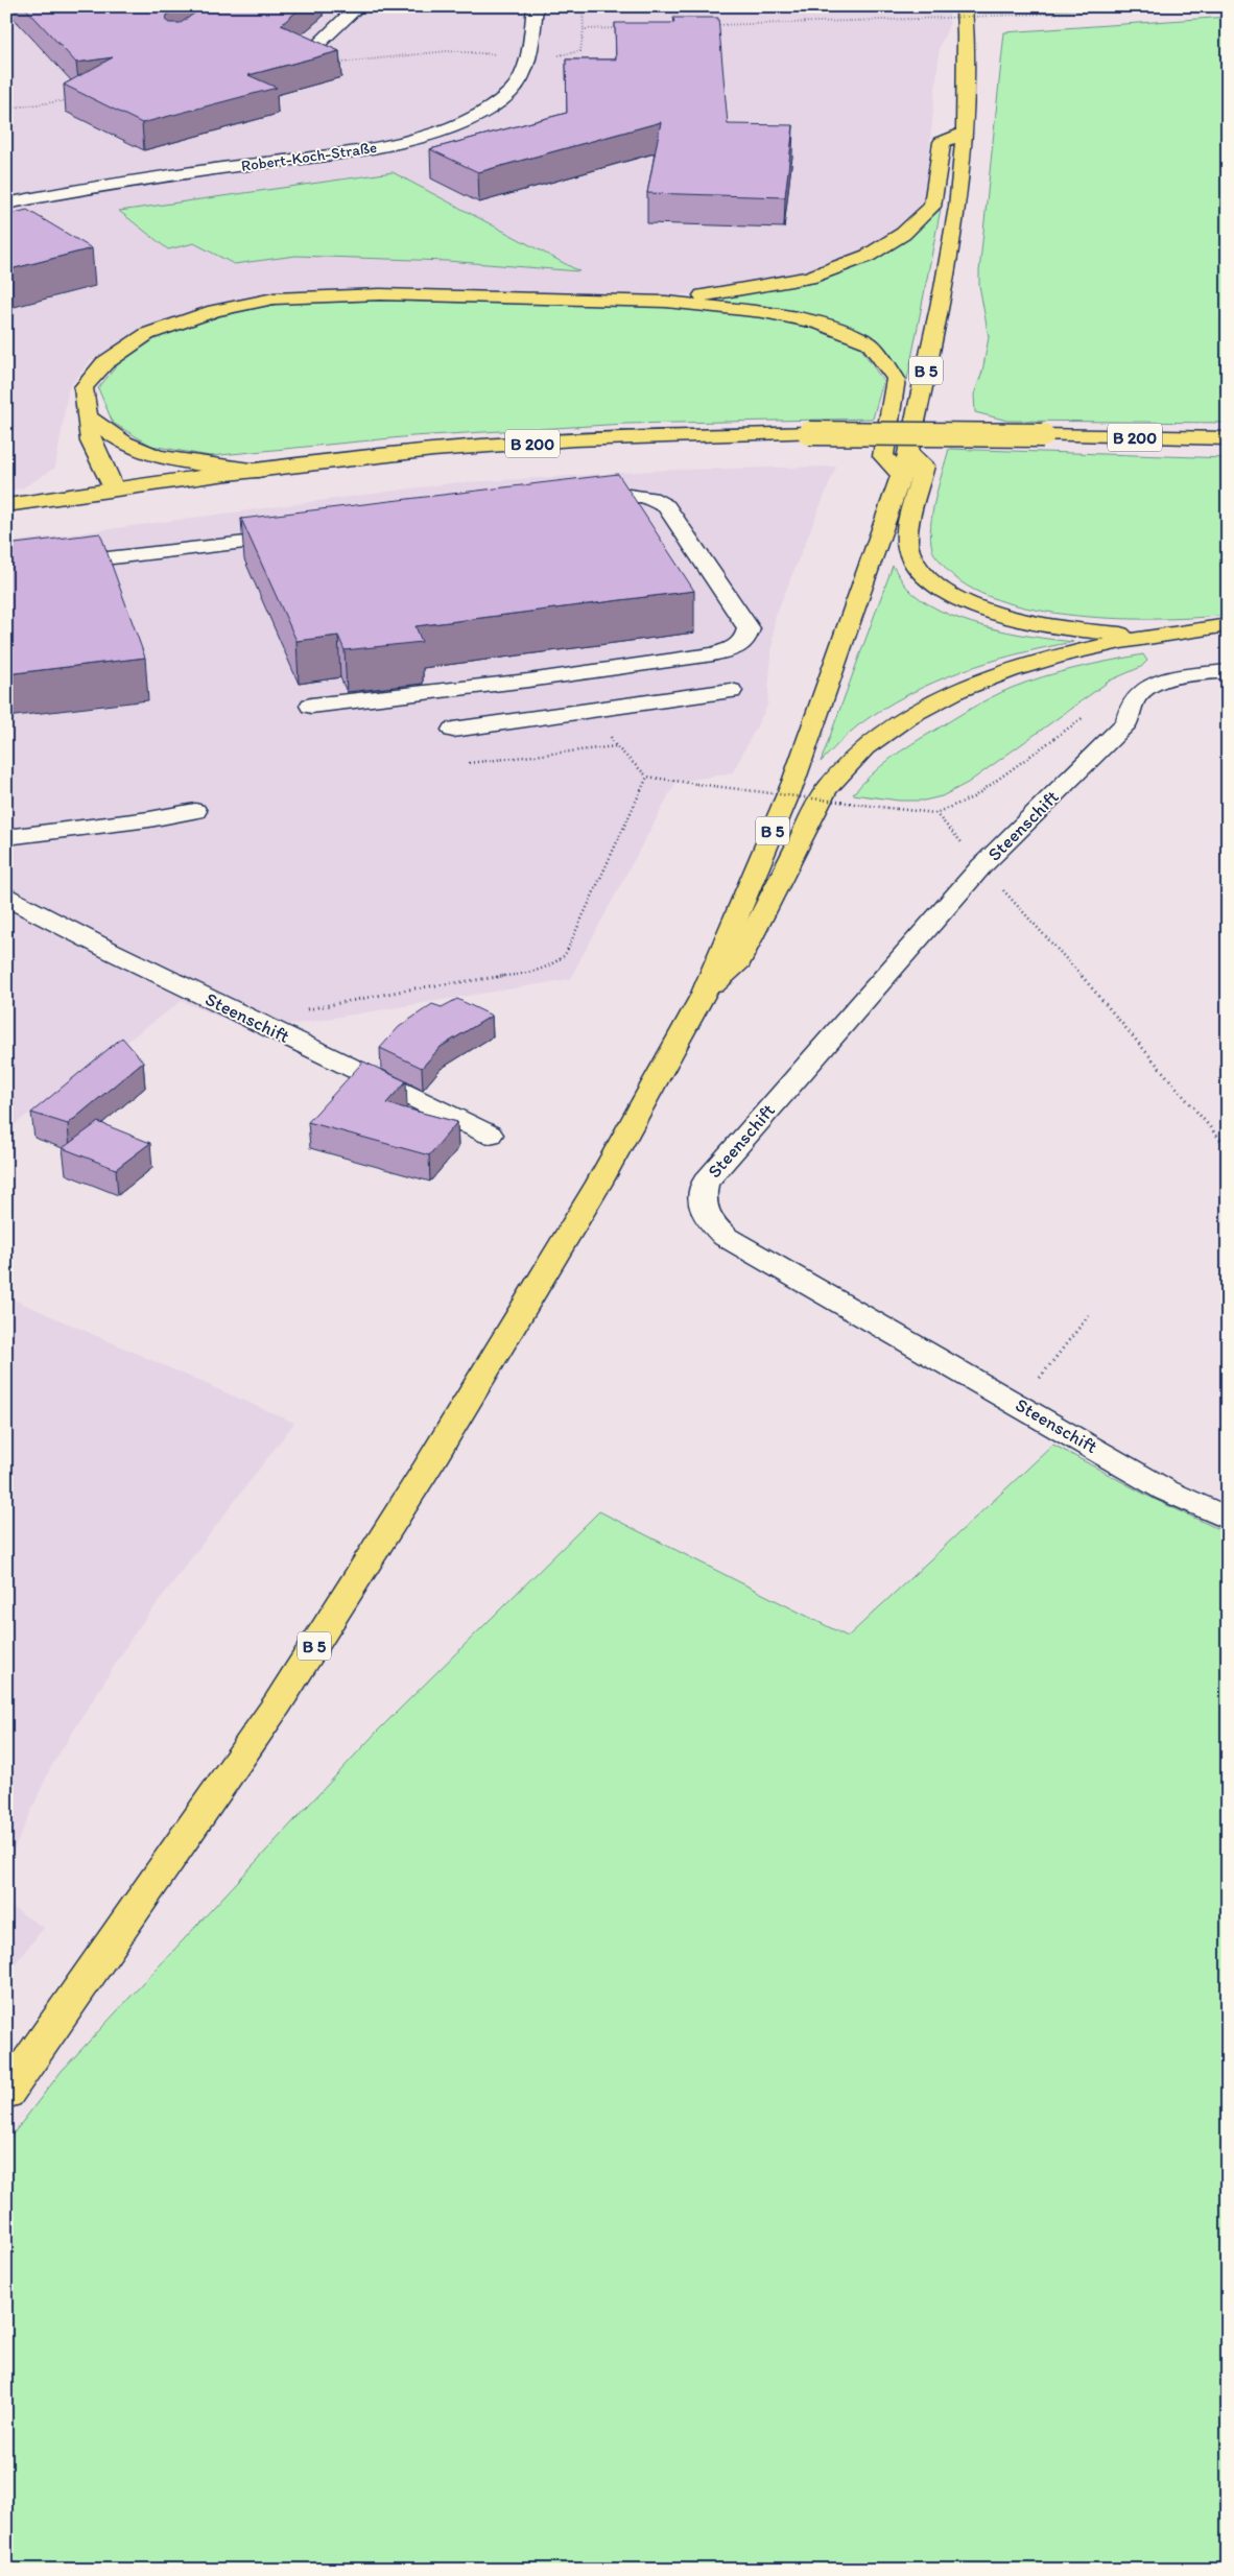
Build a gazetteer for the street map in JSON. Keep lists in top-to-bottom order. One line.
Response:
{"streets":{"main road":["B 5","B 200"],"street":["Robert-Koch-Straße","Steenschift"]}}
